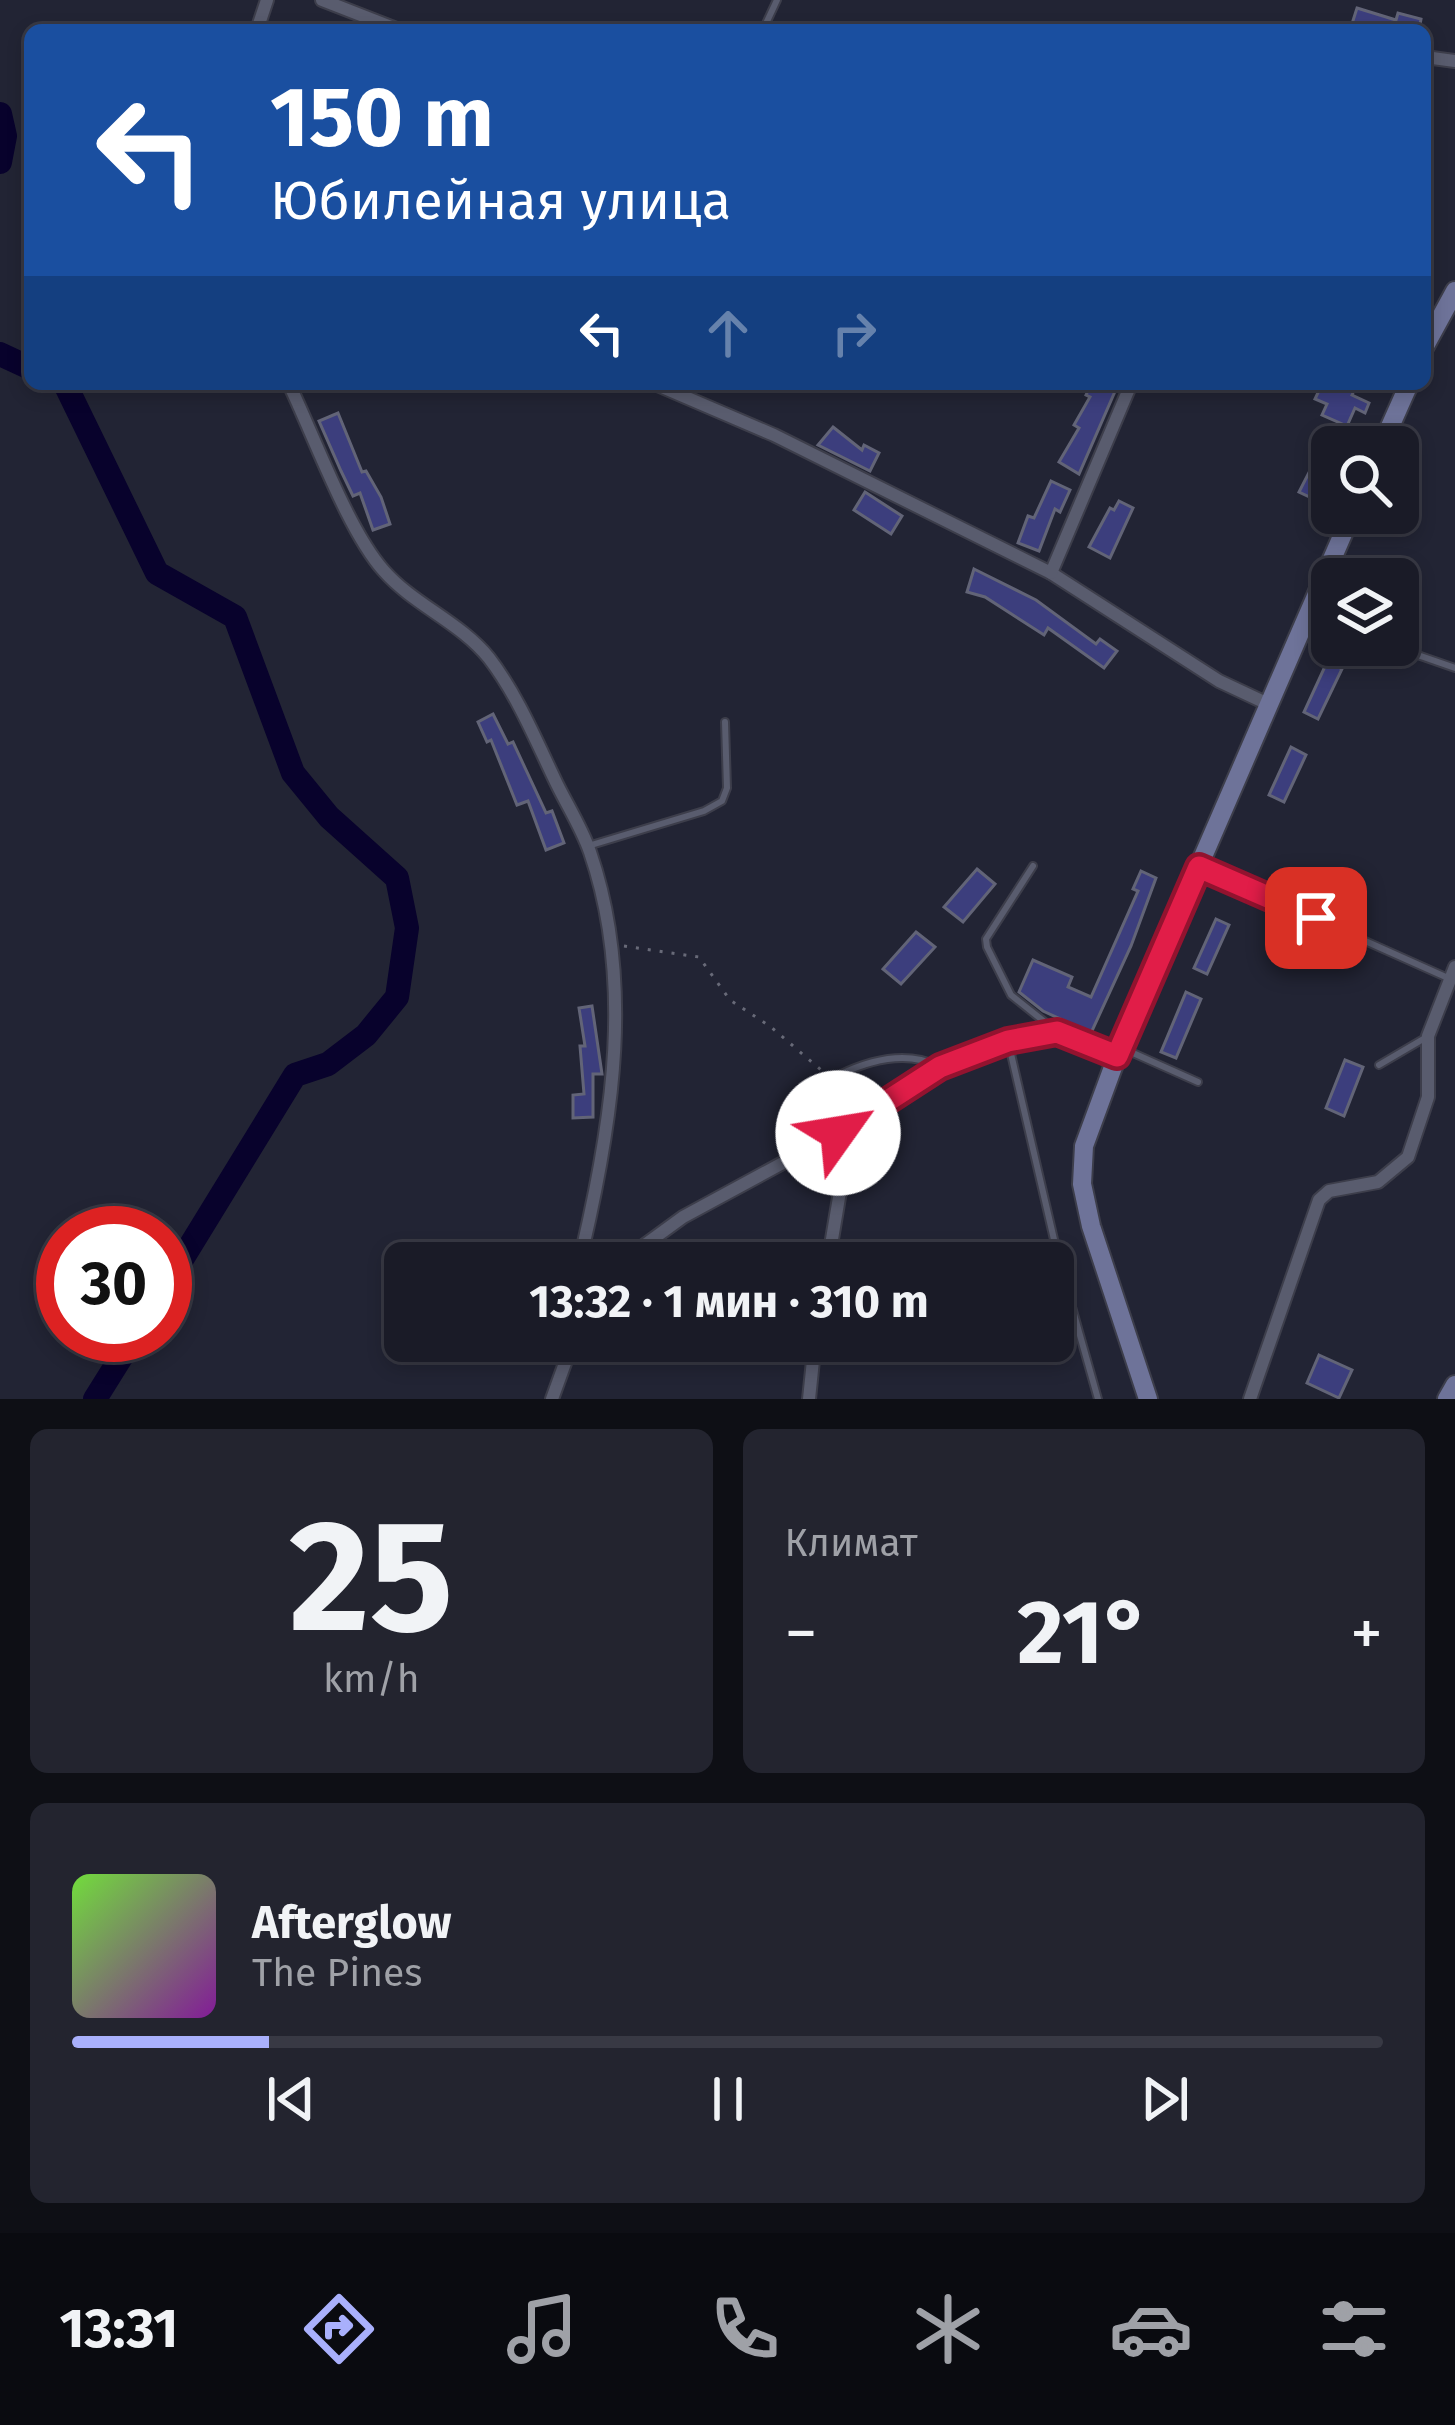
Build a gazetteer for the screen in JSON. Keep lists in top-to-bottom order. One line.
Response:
{"page":{"turn":["150 m","Юбилейная улица"],"limit":"30","trip":"13:32 · 1 мин · 310 m","tile":[["25","km/h"],"Климат"],"heat":["−","21°","+"],"song":["Afterglow","The Pines"],"tabs":"13:31"}}
